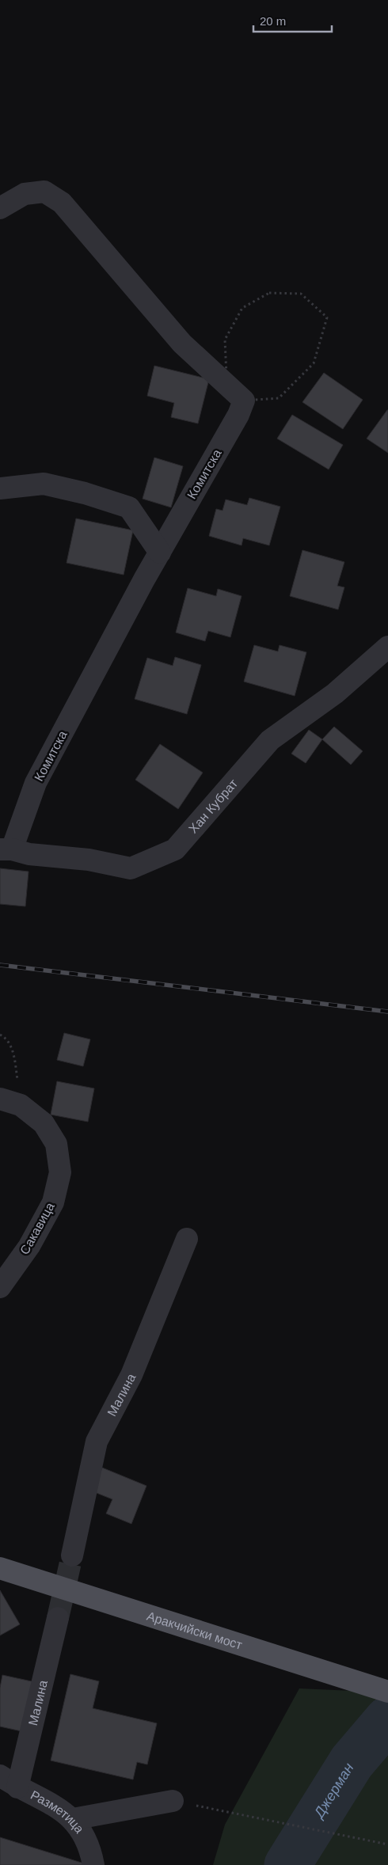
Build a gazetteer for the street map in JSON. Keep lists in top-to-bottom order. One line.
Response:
{"streets":{"main road":["Аракчийски мост"],"street":["Комитска","Хан Кубрат","Сакавица","Малина","Разметица"]},"crossings":[["Комитска","Хан Кубрат"],["Малина","Разметица"]],"water":["Джерман"],"scale_bar":"20 m"}
